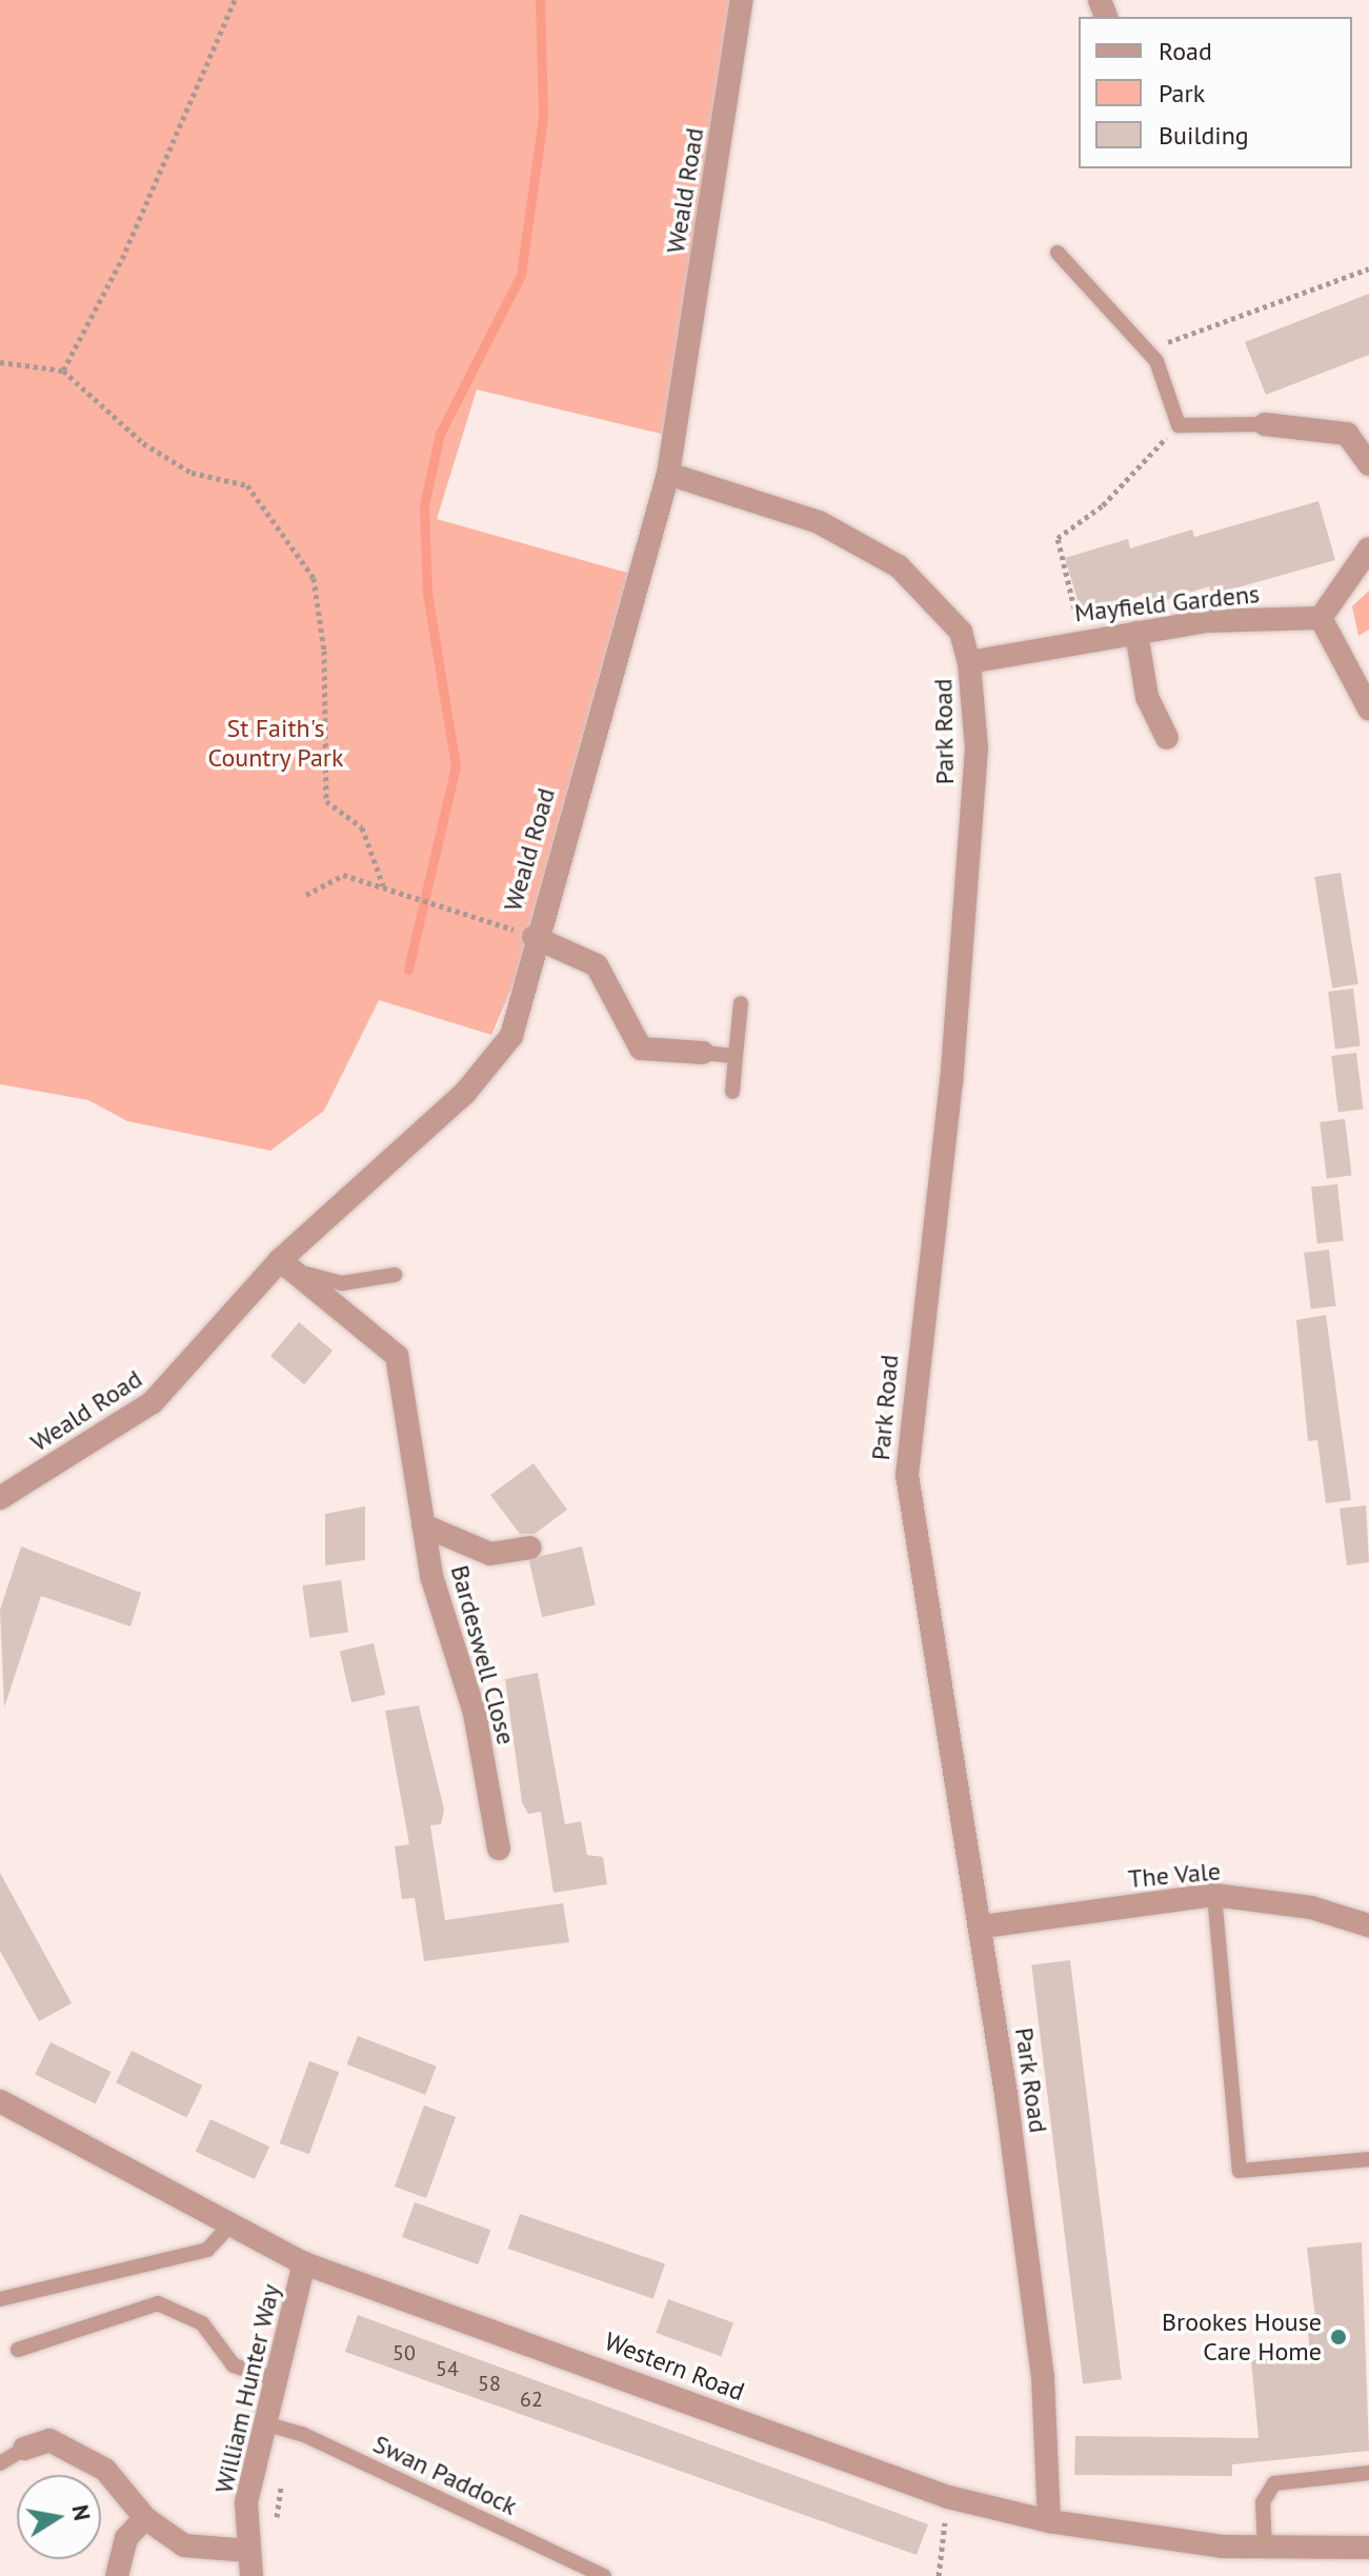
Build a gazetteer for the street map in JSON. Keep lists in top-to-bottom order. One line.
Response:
{"streets":{"street":["Weald Road","Mayfield Gardens","Park Road","Bardeswell Close","The Vale","Western Road","William Hunter Way"],"lane":["Swan Paddock"]},"crossings":[["Weald Road","Park Road"],["Weald Road","Bardeswell Close"],["Mayfield Gardens","Park Road"],["Park Road","The Vale"],["Park Road","Western Road"],["Western Road","William Hunter Way"],["William Hunter Way","Swan Paddock"]],"parks":["St Faith's Country Park"],"places":["Brookes House Care Home"],"house_numbers":["50","54","58","62"],"legend":["Road","Park","Building"],"north":"right"}
